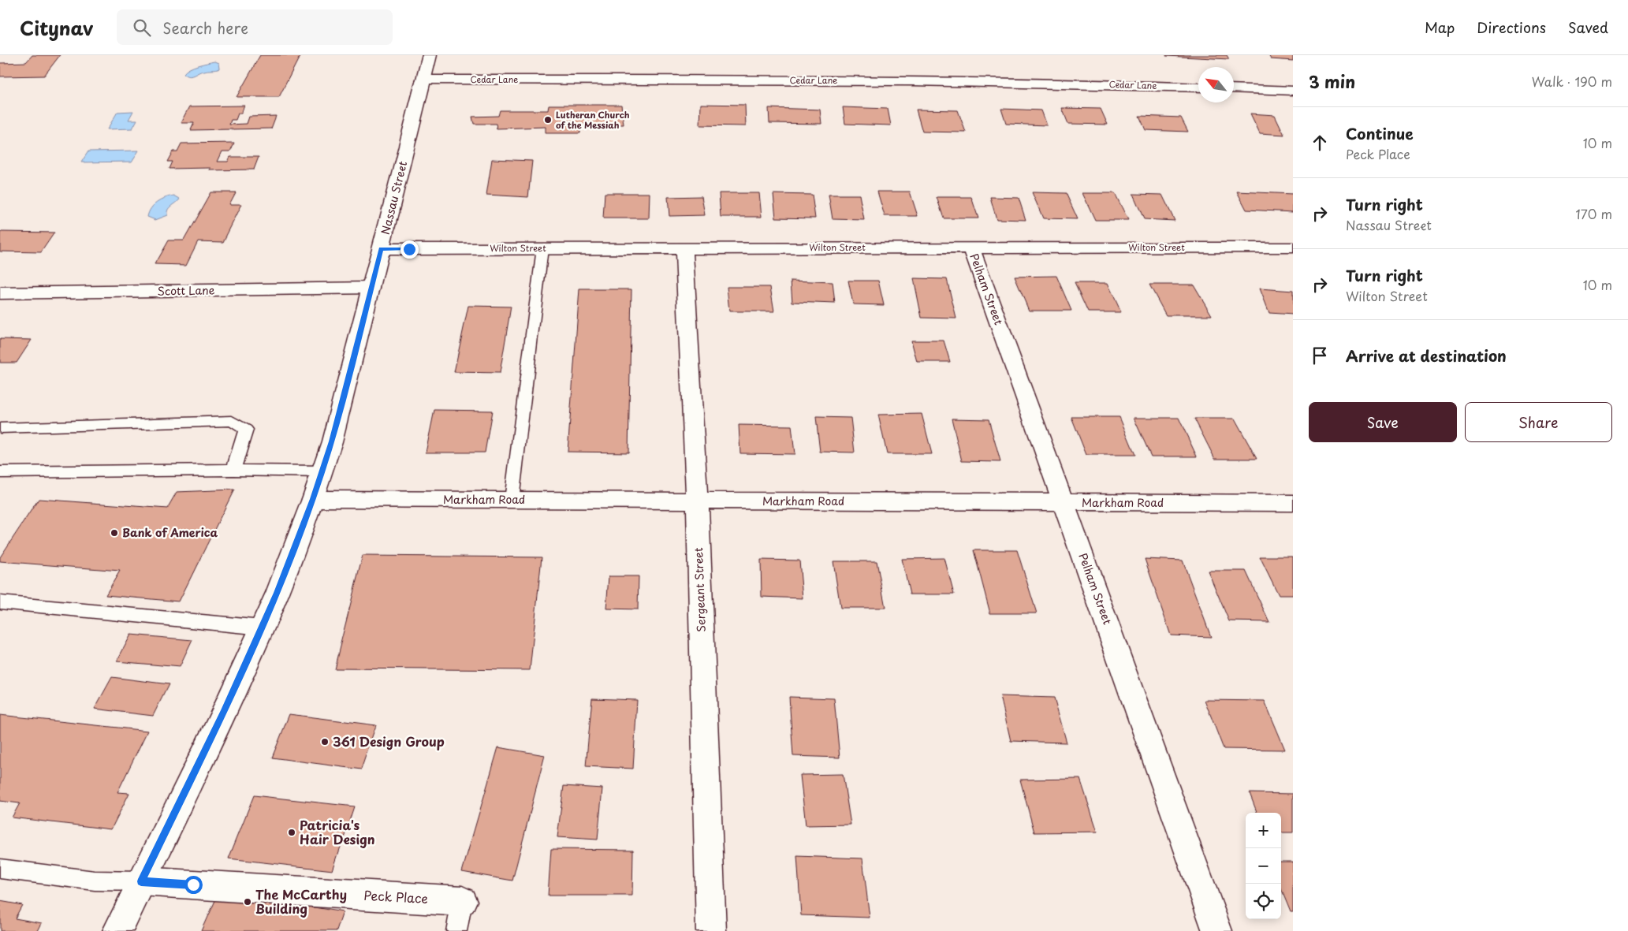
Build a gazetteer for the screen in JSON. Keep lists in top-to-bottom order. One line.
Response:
{"streets":{"street":["Cedar Lane","Nassau Street","Wilton Street","Pelham Street","Scott Lane","Markham Road","Sergeant Street","Peck Place"]},"crossings":[["Cedar Lane","Nassau Street"],["Nassau Street","Wilton Street"],["Nassau Street","Scott Lane"],["Nassau Street","Markham Road"],["Nassau Street","Peck Place"],["Wilton Street","Pelham Street"],["Wilton Street","Sergeant Street"],["Pelham Street","Markham Road"],["Markham Road","Sergeant Street"]],"places":["Lutheran Church of the Messiah","Bank of America","361 Design Group","Patricia's Hair Design","The McCarthy Building"],"north":"top left","page":{"header":"Citynav","search":"Search here","nav":["Map","Directions","Saved"],"heading":["3 min","Walk · 190 m"],"list":[["Continue","Peck Place","10 m"],["Turn right","Nassau Street","170 m"],["Turn right","Wilton Street","10 m"],"Arrive at destination"],"buttons":["Save","Share"],"map_buttons":["+","−"]}}
